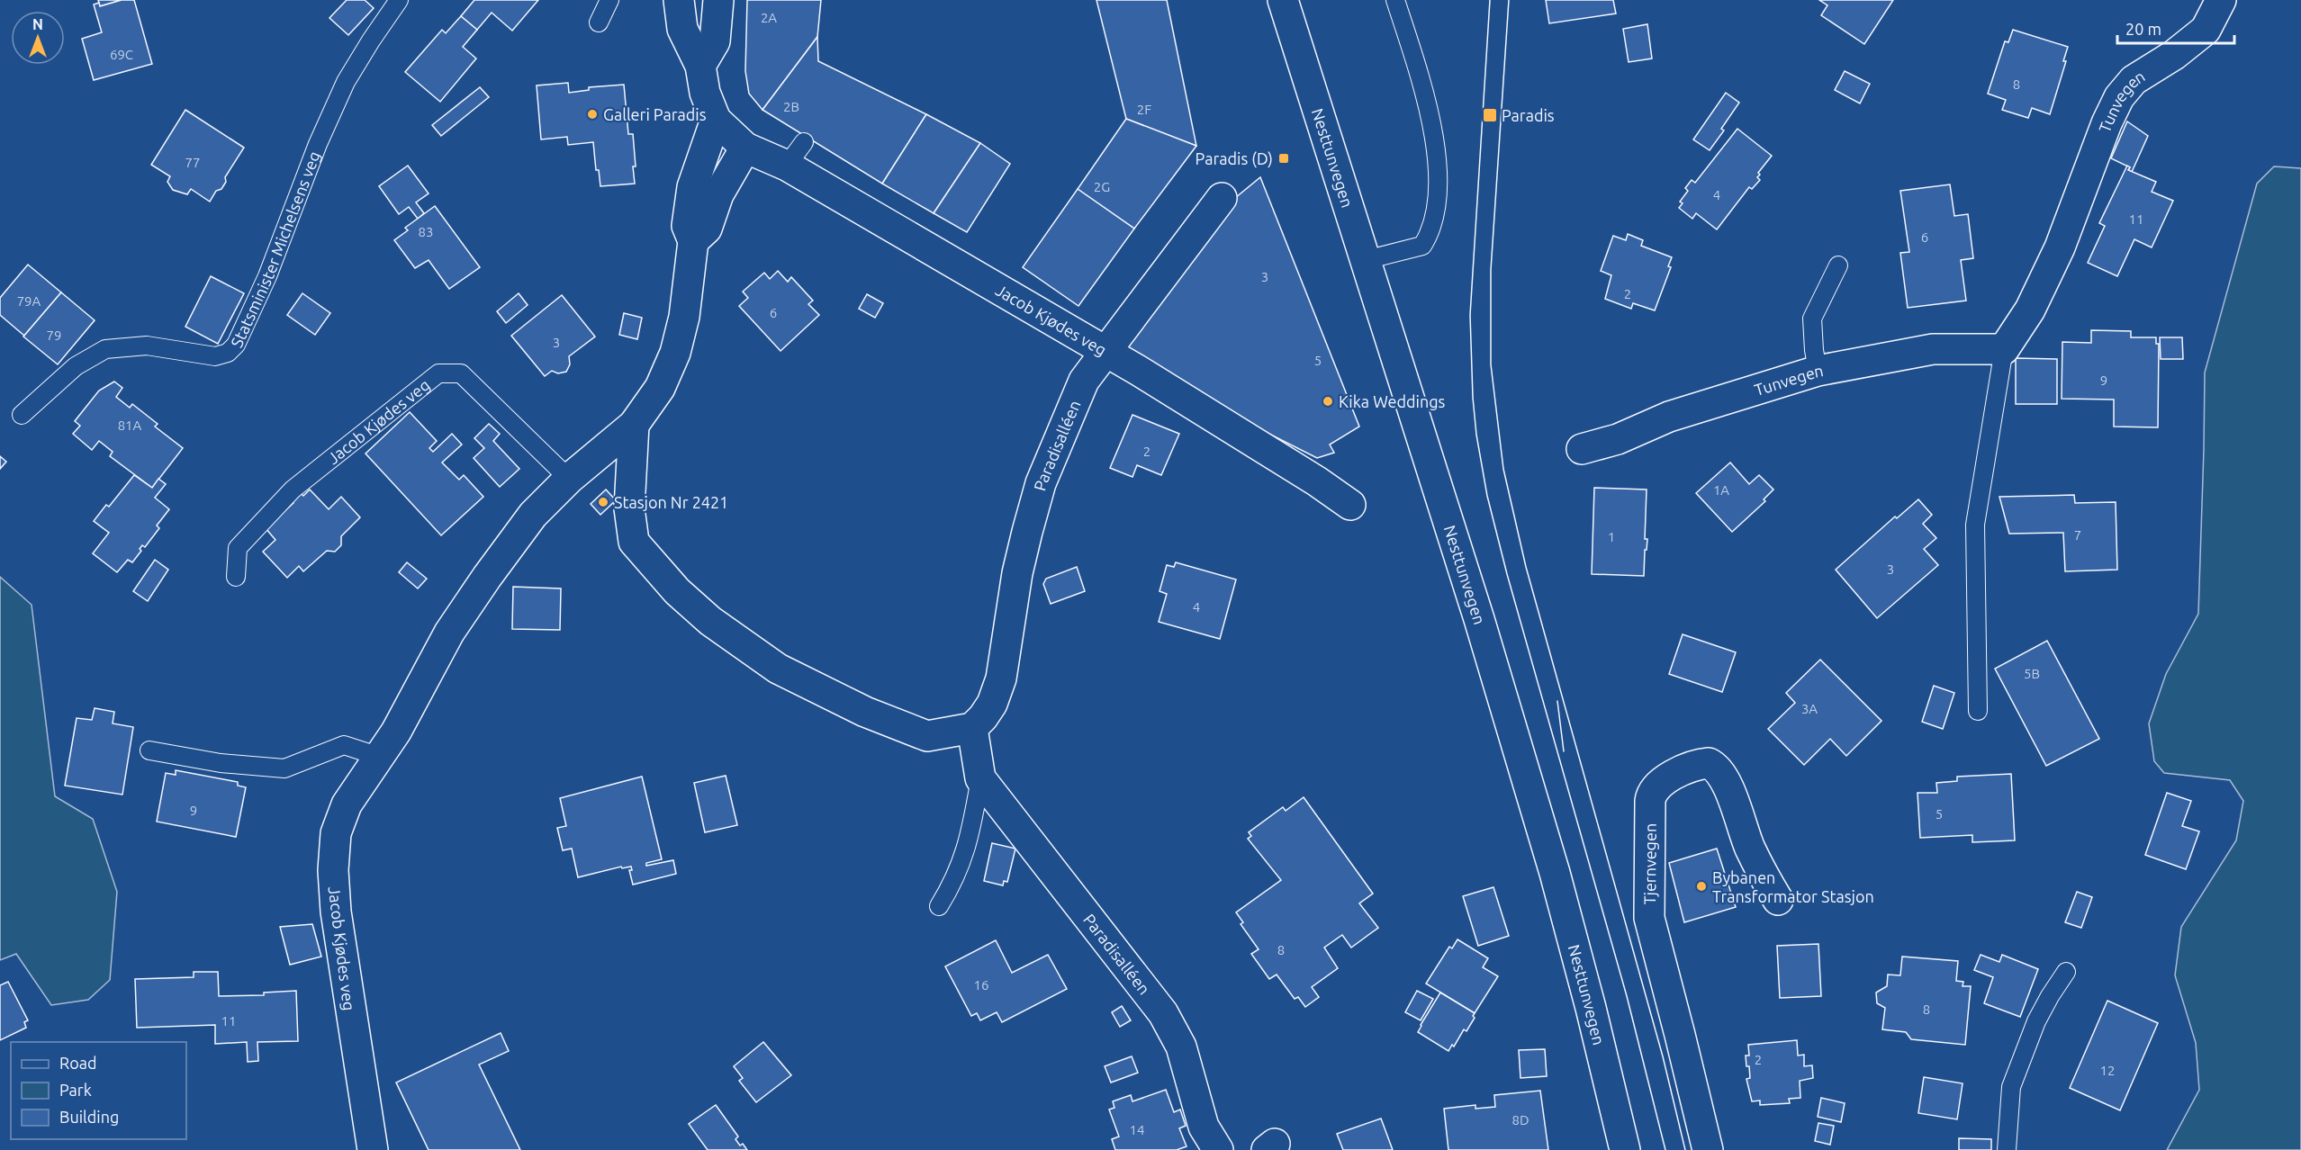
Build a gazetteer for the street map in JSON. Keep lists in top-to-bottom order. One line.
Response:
{"streets":{"street":["Tunvegen","Nesttunvegen","Jacob Kjødes veg","Paradisalléen","Tjernvegen"],"lane":["Statsminister Michelsens veg"]},"crossings":[["Jacob Kjødes veg","Paradisalléen"]],"places":{"other":["Galleri Paradis","Kika Weddings","Stasjon Nr 2421","Bybanen Transformator Stasjon"],"transit":["Paradis","Paradis (D)"]},"house_numbers":["2A","69C","8","2B","2F","77","2G","4","11","83","6","3","2","79A","6","79","3","5","9","81A","2","1A","7","1","3","4","5B","3A","9","5","8","16","8","11","2","12","8D","14"],"legend":["Road","Park","Building"],"scale_bar":"20 m","north":"top"}
